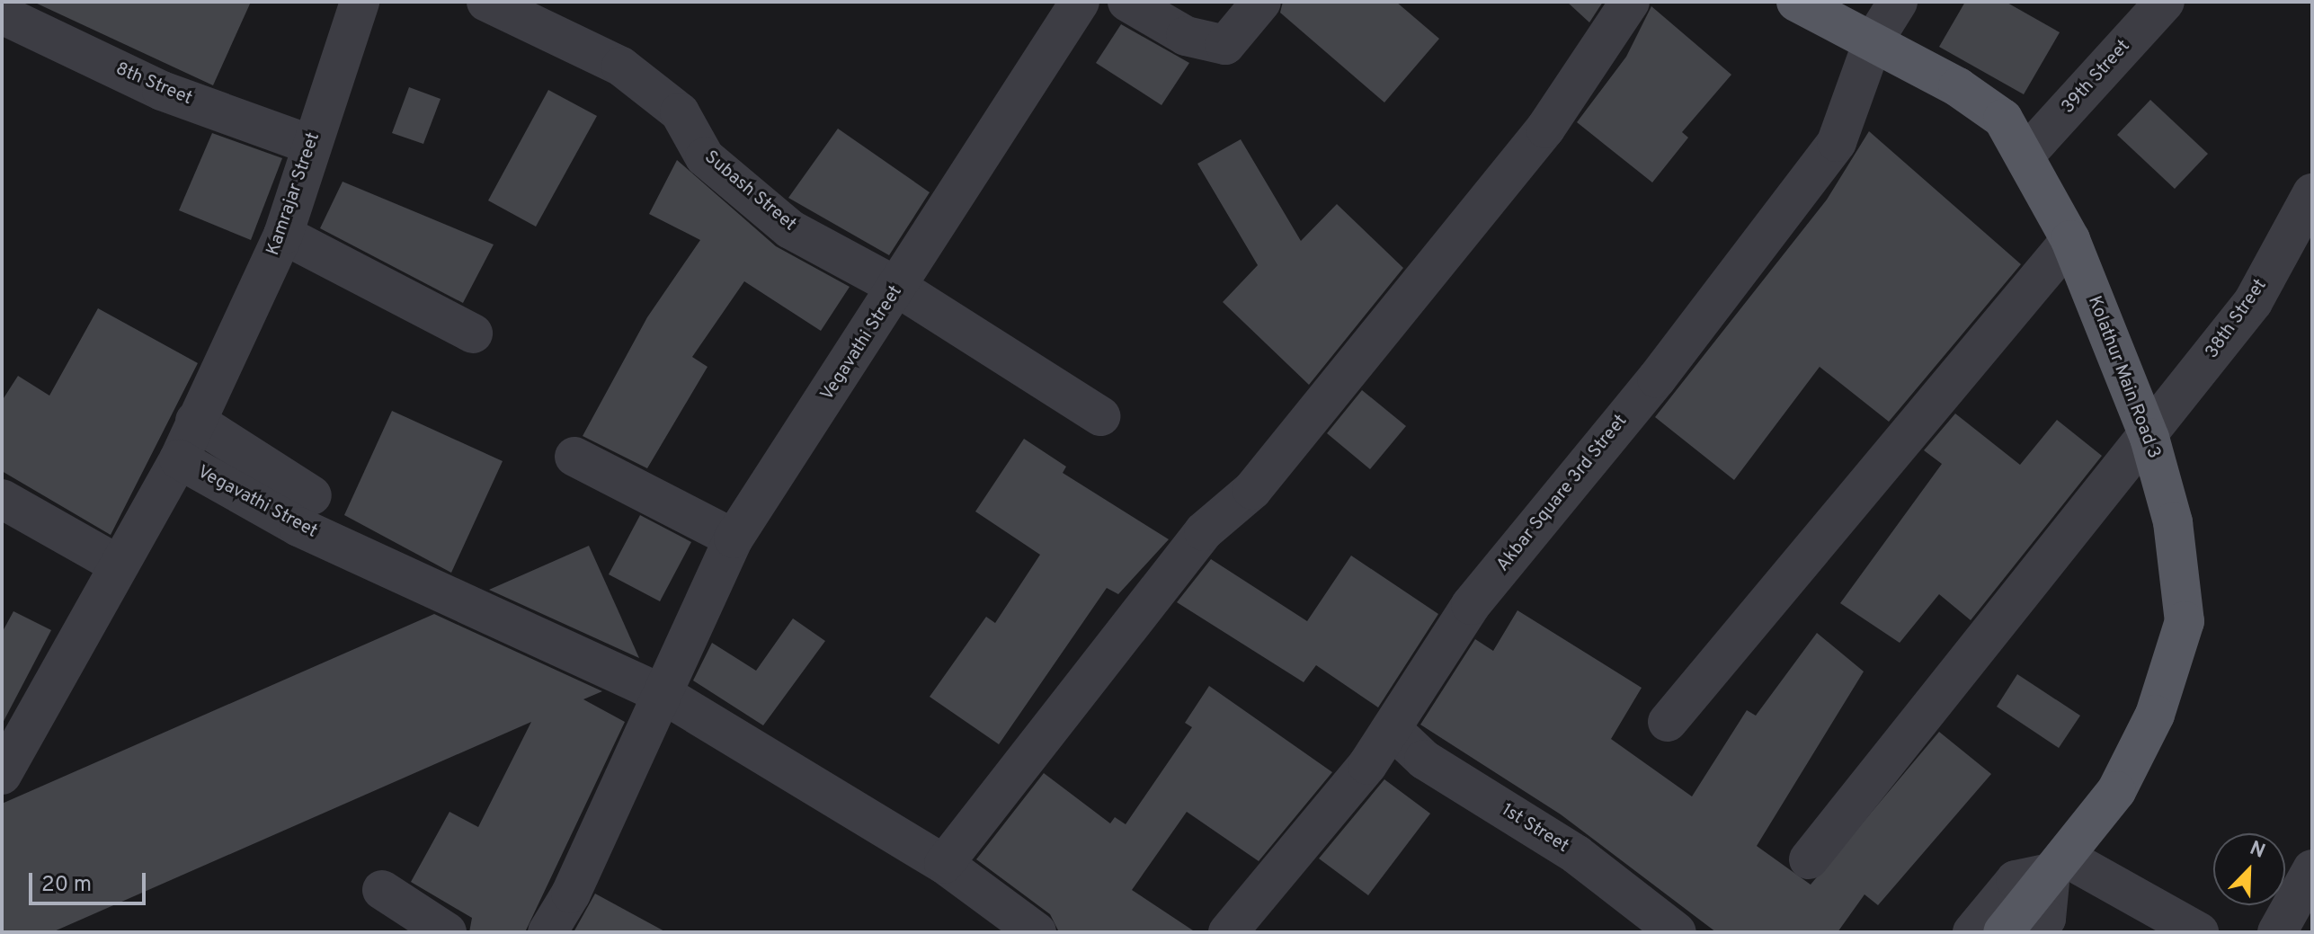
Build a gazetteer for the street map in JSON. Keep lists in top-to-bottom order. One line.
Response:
{"streets":{"main road":["Kolathur Main Road 3"],"street":["39th Street","8th Street","Subash Street","Kamrajar Street","38th Street","Vegavathi Street","Akbar Square 3rd Street","1st Street"]},"crossings":[["39th Street","Kolathur Main Road 3"],["8th Street","Kamrajar Street"],["Subash Street","Vegavathi Street"],["Kamrajar Street","Vegavathi Street"],["38th Street","Kolathur Main Road 3"],["Kolathur Main Road 3","Akbar Square 3rd Street"],["Akbar Square 3rd Street","1st Street"]],"scale_bar":"20 m","north":"top right"}
